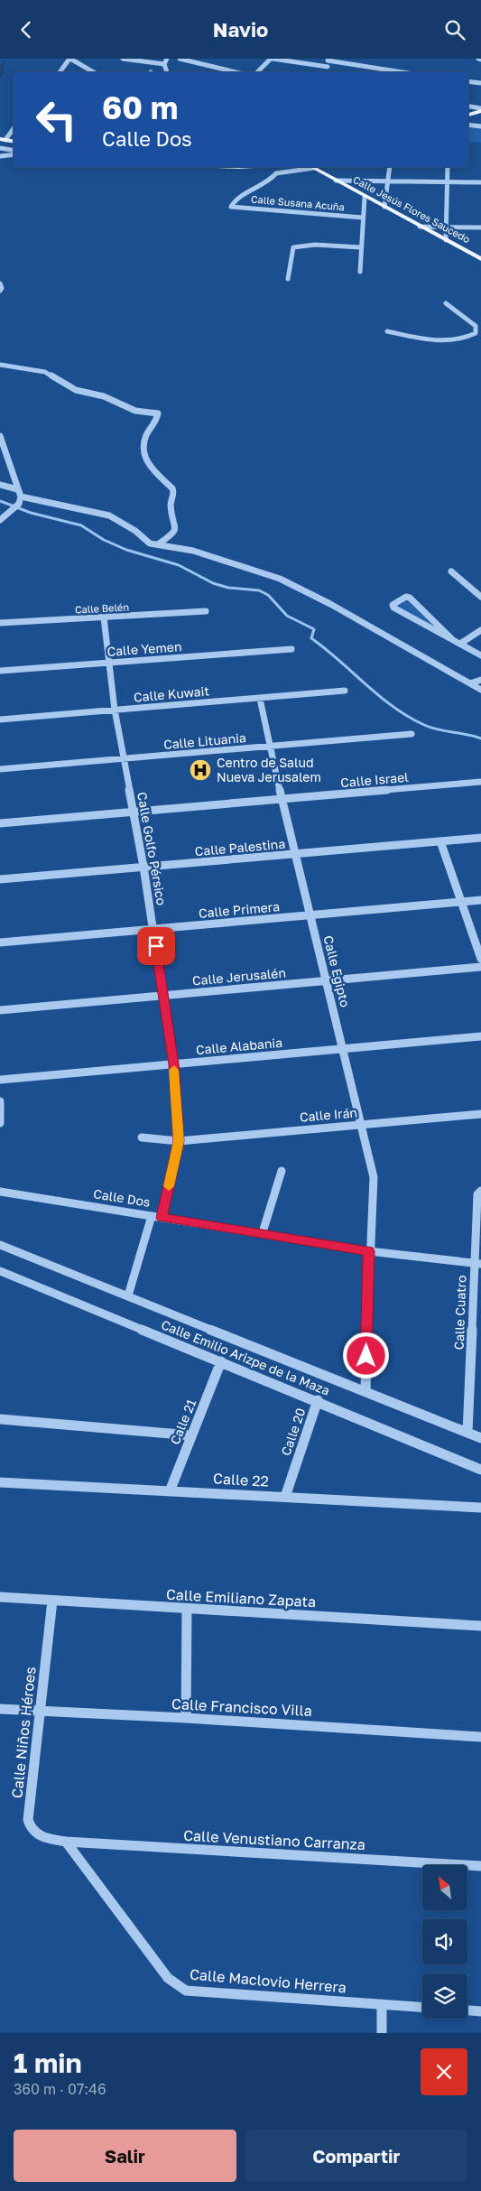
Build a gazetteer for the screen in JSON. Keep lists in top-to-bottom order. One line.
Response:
{"streets":{"main road":["Calle Jesús Flores Saucedo"],"street":["Calle Susana Acuña","Calle Belén","Calle Yemen","Calle Kuwait","Calle Lituania","Calle Israel","Calle Palestina","Calle Golfo Pérsico","Calle Primera","Calle Egipto","Calle Jerusalén","Calle Alabania","Calle Irán","Calle Dos","Calle Cuatro","Calle Emilio Arizpe de la Maza","Calle 21","Calle 20","Calle 22","Calle Emiliano Zapata","Calle Francisco Villa","Calle Niños Héroes","Calle Venustiano Carranza","Calle Maclovio Herrera"]},"crossings":[["Calle Belén","Calle Golfo Pérsico"],["Calle Yemen","Calle Golfo Pérsico"],["Calle Kuwait","Calle Golfo Pérsico"],["Calle Kuwait","Calle Egipto"],["Calle Lituania","Calle Golfo Pérsico"],["Calle Lituania","Calle Egipto"],["Calle Israel","Calle Golfo Pérsico"],["Calle Israel","Calle Egipto"],["Calle Palestina","Calle Golfo Pérsico"],["Calle Palestina","Calle Egipto"],["Calle Golfo Pérsico","Calle Primera"],["Calle Golfo Pérsico","Calle Jerusalén"],["Calle Golfo Pérsico","Calle Alabania"],["Calle Golfo Pérsico","Calle Irán"],["Calle Golfo Pérsico","Calle Dos"],["Calle Primera","Calle Egipto"],["Calle Egipto","Calle Jerusalén"],["Calle Egipto","Calle Alabania"],["Calle Egipto","Calle Irán"],["Calle Egipto","Calle Dos"],["Calle Egipto","Calle Emilio Arizpe de la Maza"],["Calle Dos","Calle Cuatro"],["Calle Cuatro","Calle Emilio Arizpe de la Maza"],["Calle Emilio Arizpe de la Maza","Calle 21"],["Calle Emilio Arizpe de la Maza","Calle 20"],["Calle 21","Calle 22"],["Calle 20","Calle 22"],["Calle Emiliano Zapata","Calle Niños Héroes"],["Calle Francisco Villa","Calle Niños Héroes"],["Calle Niños Héroes","Calle Venustiano Carranza"],["Calle Niños Héroes","Calle Maclovio Herrera"],["Calle Venustiano Carranza","Calle Maclovio Herrera"]],"places":{"hospital":["Centro de Salud Nueva Jerusalem"]},"north":"top left","page":{"header":"Navio","turn":["60 m","Calle Dos"],"heading":["1 min","360 m · 07:46"],"buttons":["Salir","Compartir"]}}
